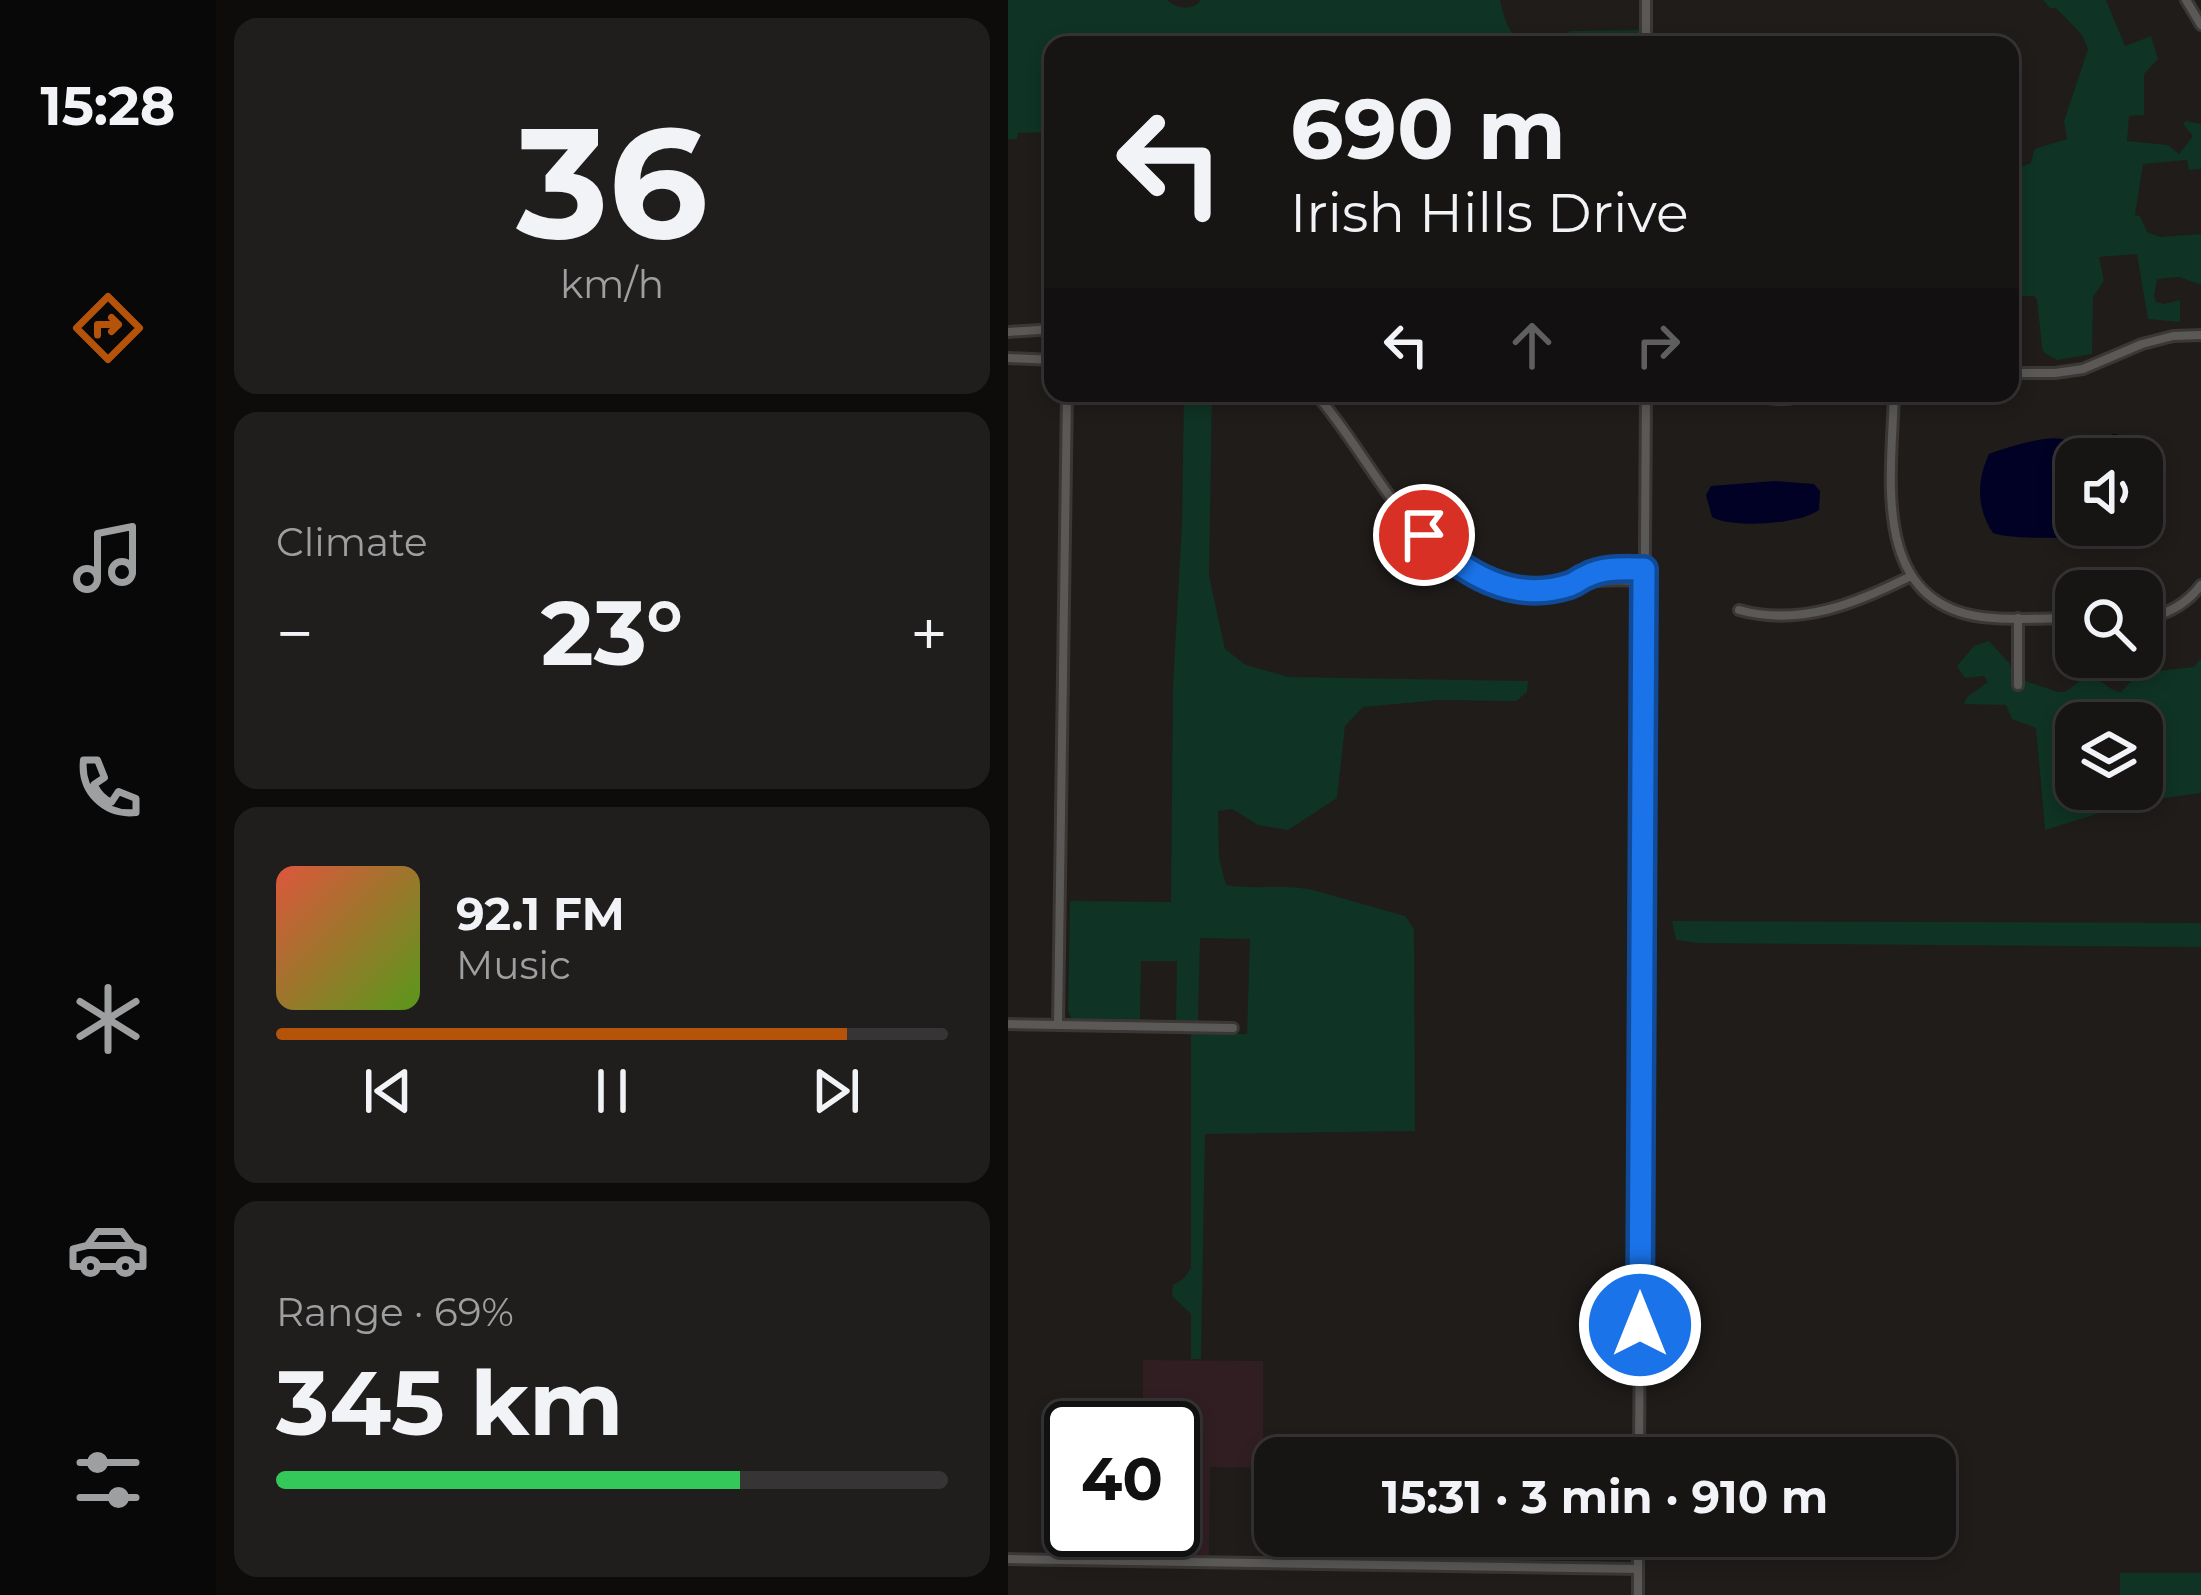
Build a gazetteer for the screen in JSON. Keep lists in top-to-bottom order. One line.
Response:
{"page":{"tabs":"15:28","tile":[["36","km/h"],"Climate",["Range · 69%","345 km"]],"turn":["690 m","Irish Hills Drive"],"heat":["−","23°","+"],"song":["92.1 FM","Music"],"limit":"40","trip":"15:31 · 3 min · 910 m"}}
